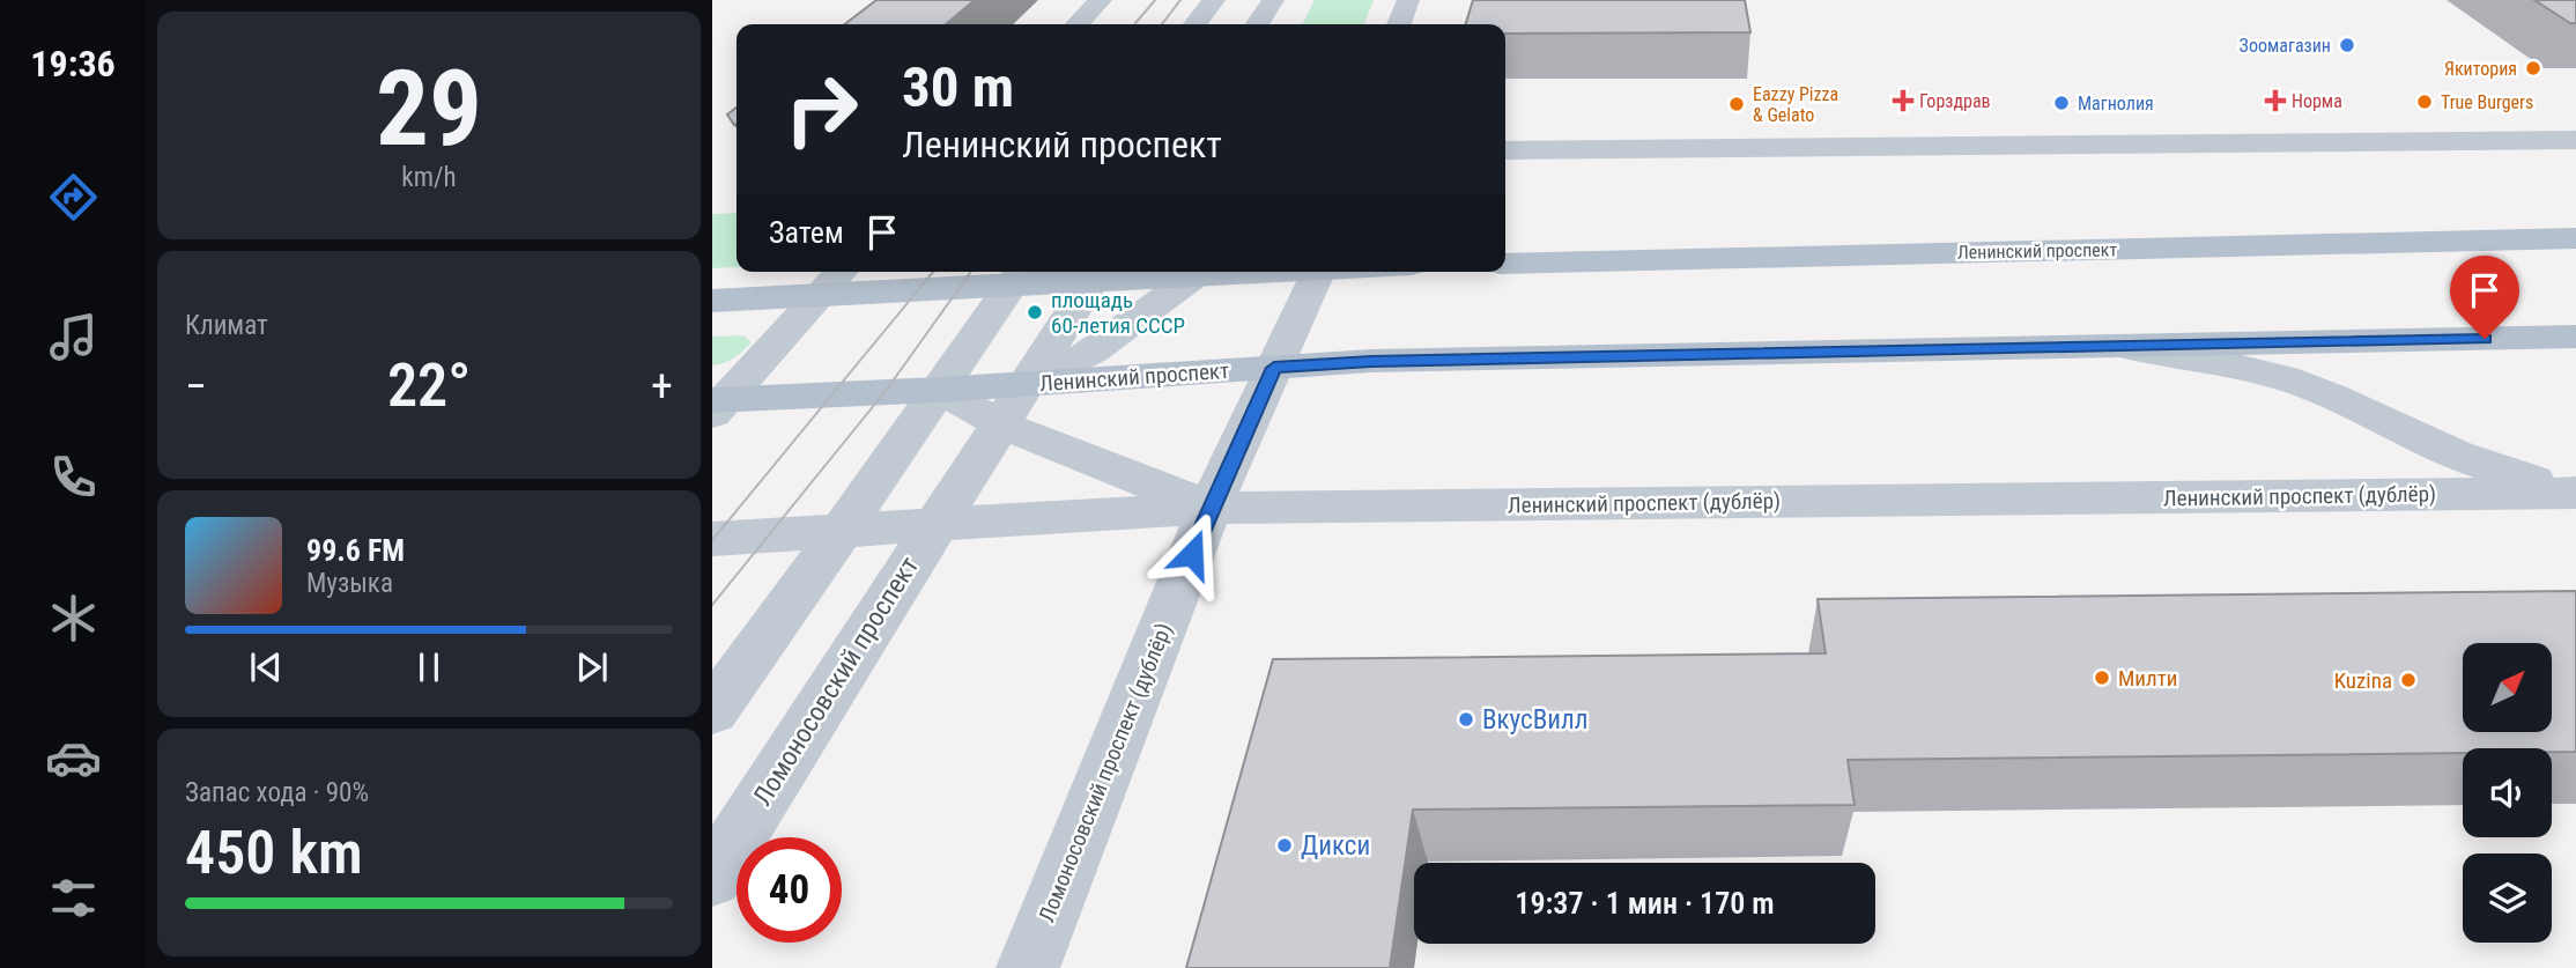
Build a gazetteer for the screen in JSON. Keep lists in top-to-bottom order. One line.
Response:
{"streets":{"main road":["Ленинский проспект"],"street":["Ленинский проспект (дублёр)","Ломоносовский проспект","Ломоносовский проспект (дублёр)"]},"crossings":[["Ленинский проспект","Ломоносовский проспект (дублёр)"],["Ленинский проспект (дублёр)","Ломоносовский проспект"],["Ленинский проспект (дублёр)","Ломоносовский проспект (дублёр)"]],"places":{"other":["Зоомагазин","Якитория","True Burgers","Магнолия","Eazzy Pizza & Gelato","площадь 60-летия СССР","Милти","Kuzina","ВкусВилл","Дикси"],"health":["Горздрав","Норма"]},"north":"top right","page":{"tabs":"19:36","tile":[["29","km/h"],"Климат",["Запас хода · 90%","450 km"]],"turn":["30 m","Ленинский проспект"],"then":"Затем","heat":["−","22°","+"],"song":["99.6 FM","Музыка"],"limit":"40","trip":"19:37 · 1 мин · 170 m"}}
